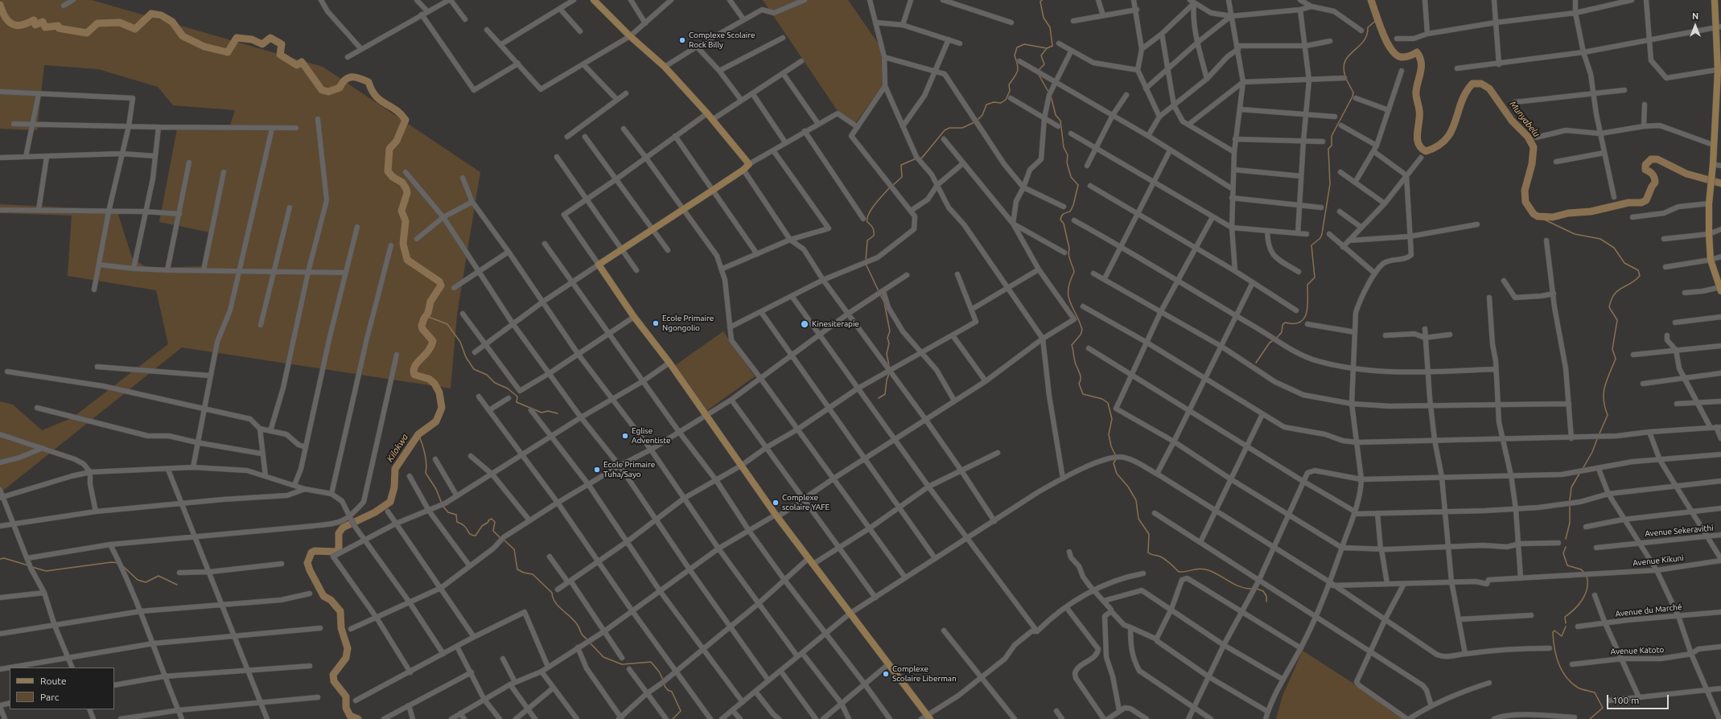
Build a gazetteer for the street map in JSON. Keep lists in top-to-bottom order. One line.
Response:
{"streets":{"street":["Avenue Sekeravithi","Avenue Kikuni","Avenue du Marché","Avenue Katoto"]},"water":["Munyabelu","Kilokwa"],"places":["Complexe Scolaire Rock Billy","Ecole Primaire Ngongolio","Kinesiterapie","Eglise Adventiste","Ecole Primaire Tuha/Sayo","Complexe scolaire YAFE","Complexe Scolaire Liberman"],"legend":["Route","Parc"],"scale_bar":"100 m","north":"top"}
